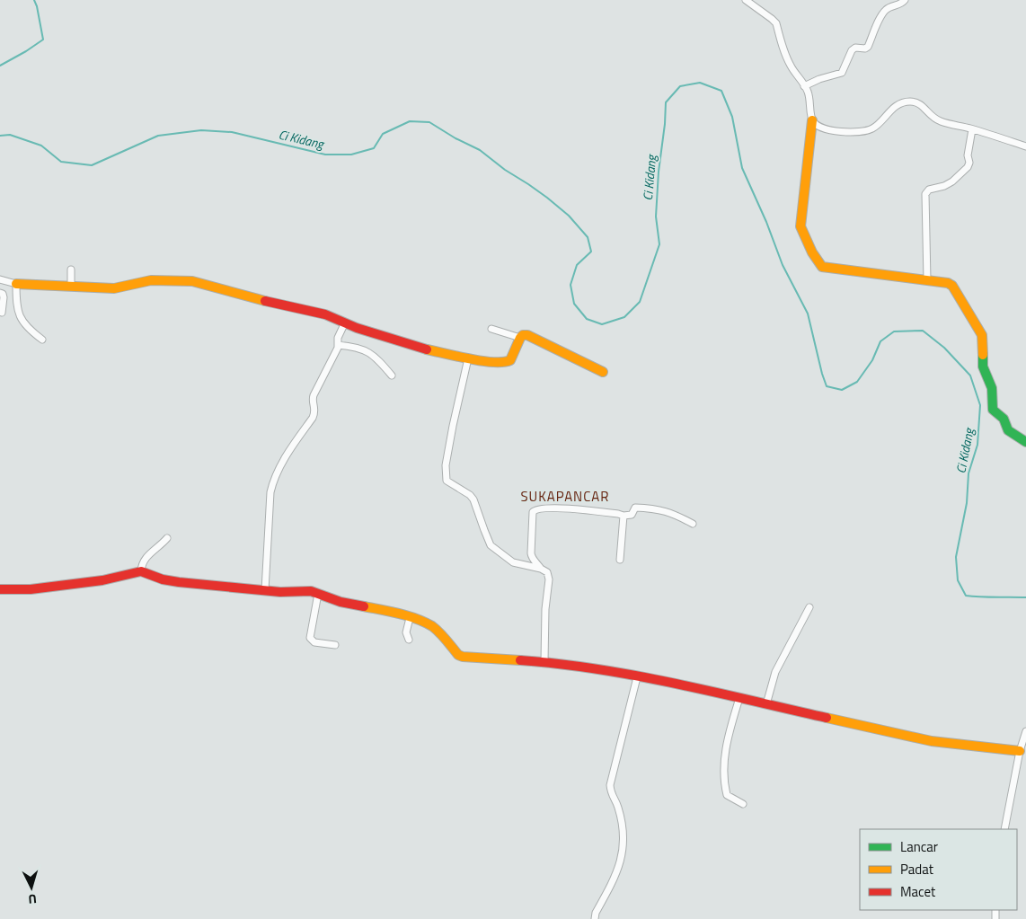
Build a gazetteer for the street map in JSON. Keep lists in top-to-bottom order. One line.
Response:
{"districts":["SUKAPANCAR"],"water":["Ci Kidang"],"legend":["Lancar","Padat","Macet"],"north":"bottom"}
